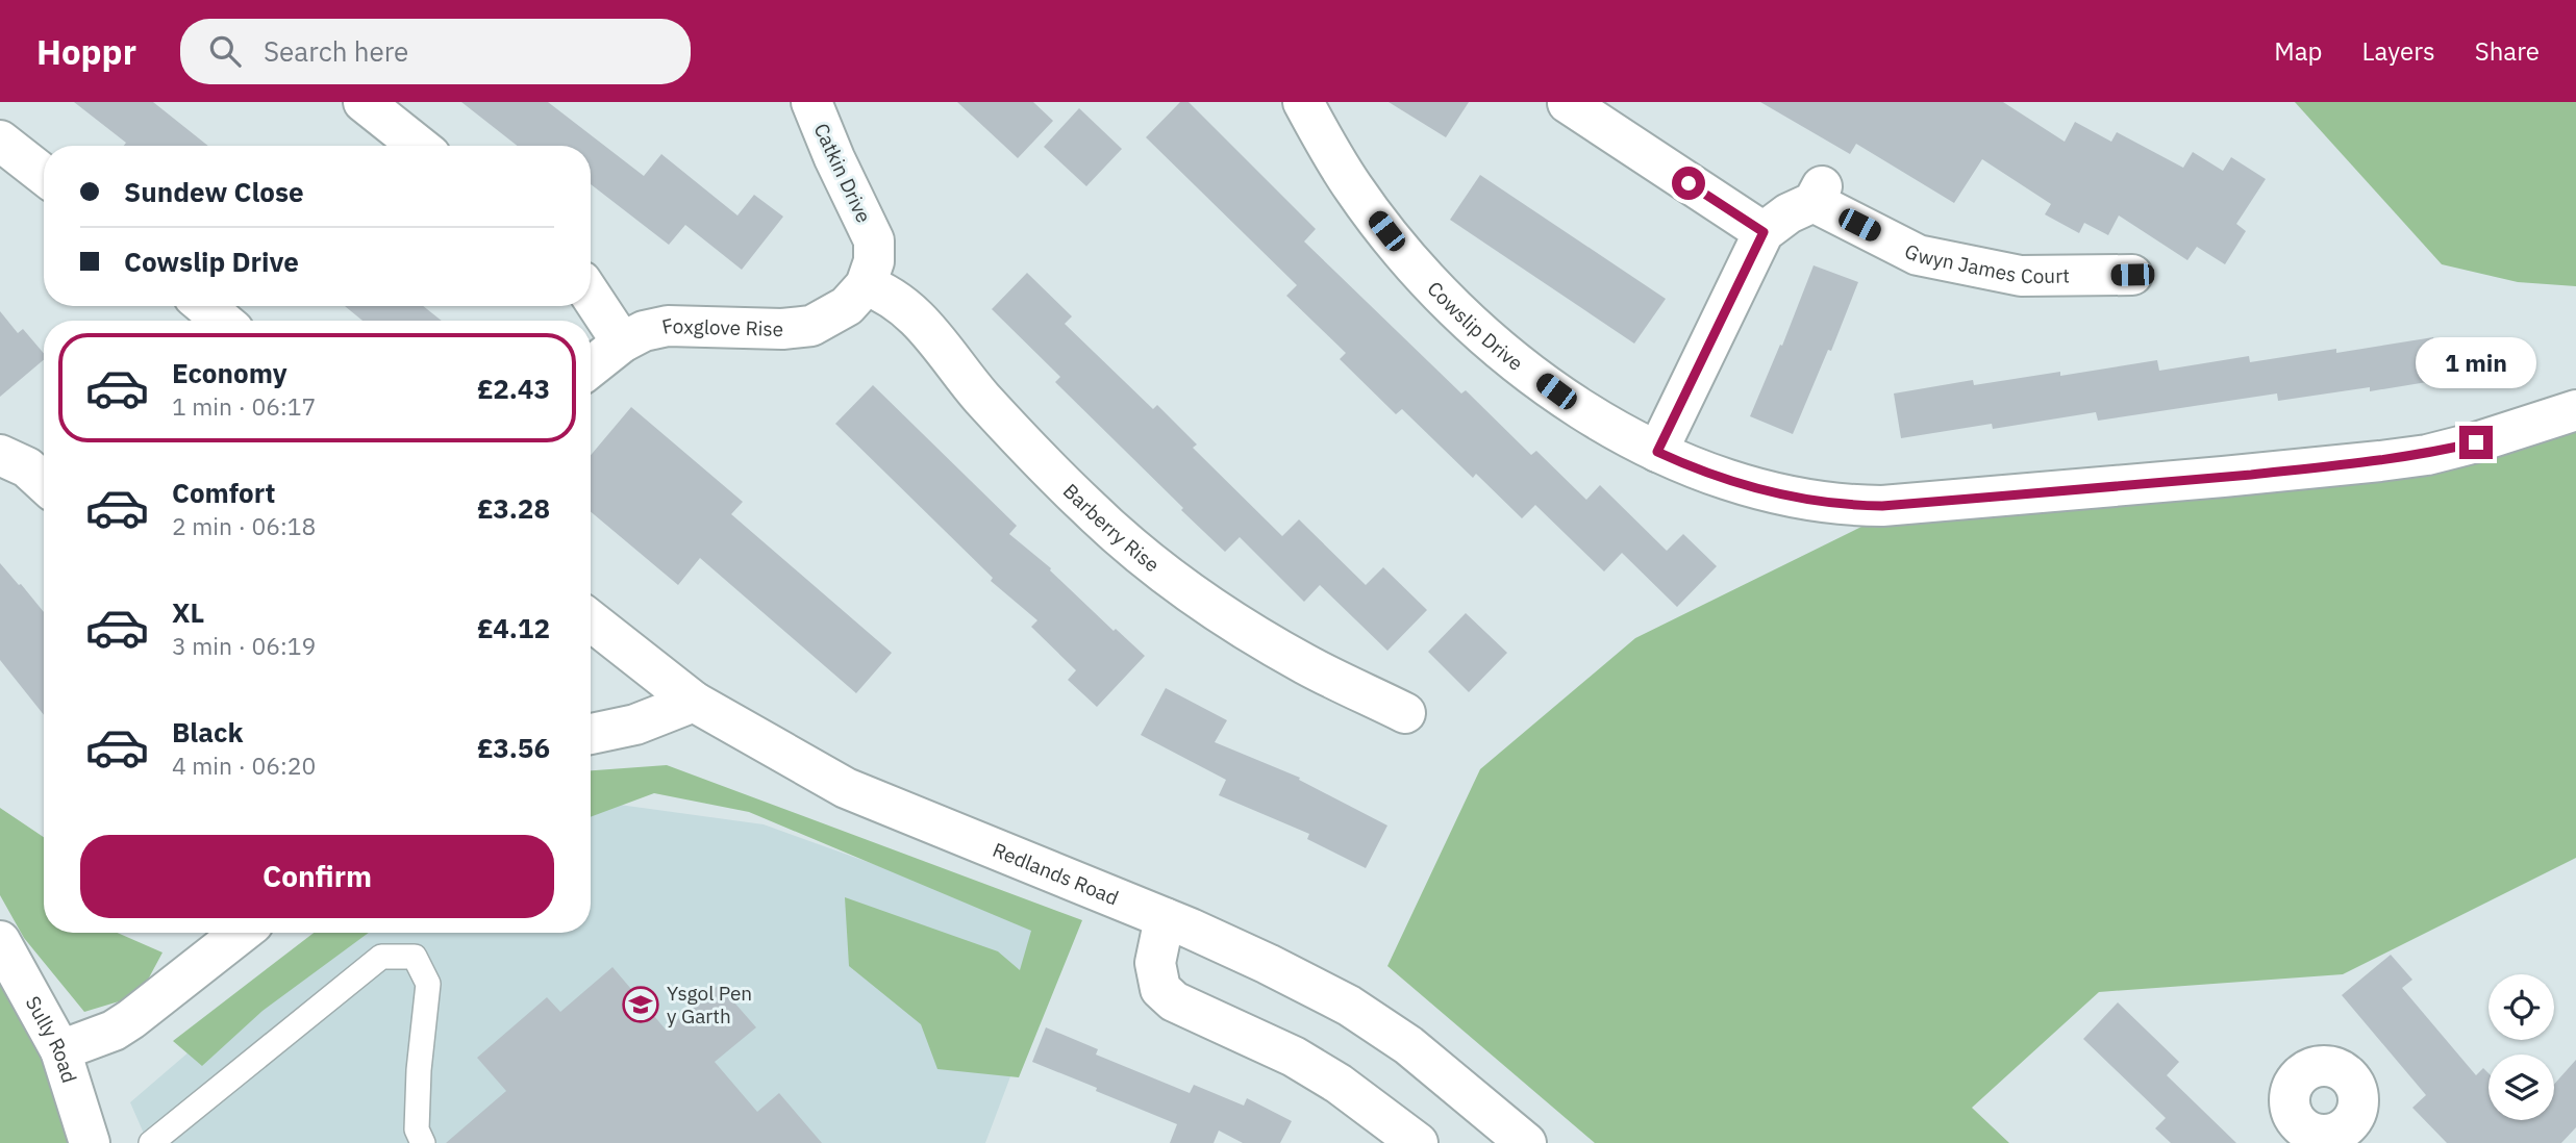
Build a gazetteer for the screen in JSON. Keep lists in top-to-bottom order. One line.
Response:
{"streets":{"street":["Catkin Drive","Gwyn James Court","Cowslip Drive","Foxglove Rise","Barberry Rise","Redlands Road","Sully Road"]},"crossings":[["Catkin Drive","Foxglove Rise"],["Catkin Drive","Barberry Rise"],["Foxglove Rise","Barberry Rise"]],"places":{"school or university":["Ysgol Pen y Garth"]},"page":{"header":"Hoppr","search":"Search here","nav":["Map","Layers","Share"],"banner":["Sundew Close","Cowslip Drive"],"list":[{"name":"Economy","note":"1 min · 06:17","value":"£2.43"},{"name":"Comfort","note":"2 min · 06:18","value":"£3.28"},{"name":"XL","note":"3 min · 06:19","value":"£4.12"},{"name":"Black","note":"4 min · 06:20","value":"£3.56"}],"bubble":"1 min","buttons":"Confirm"}}
